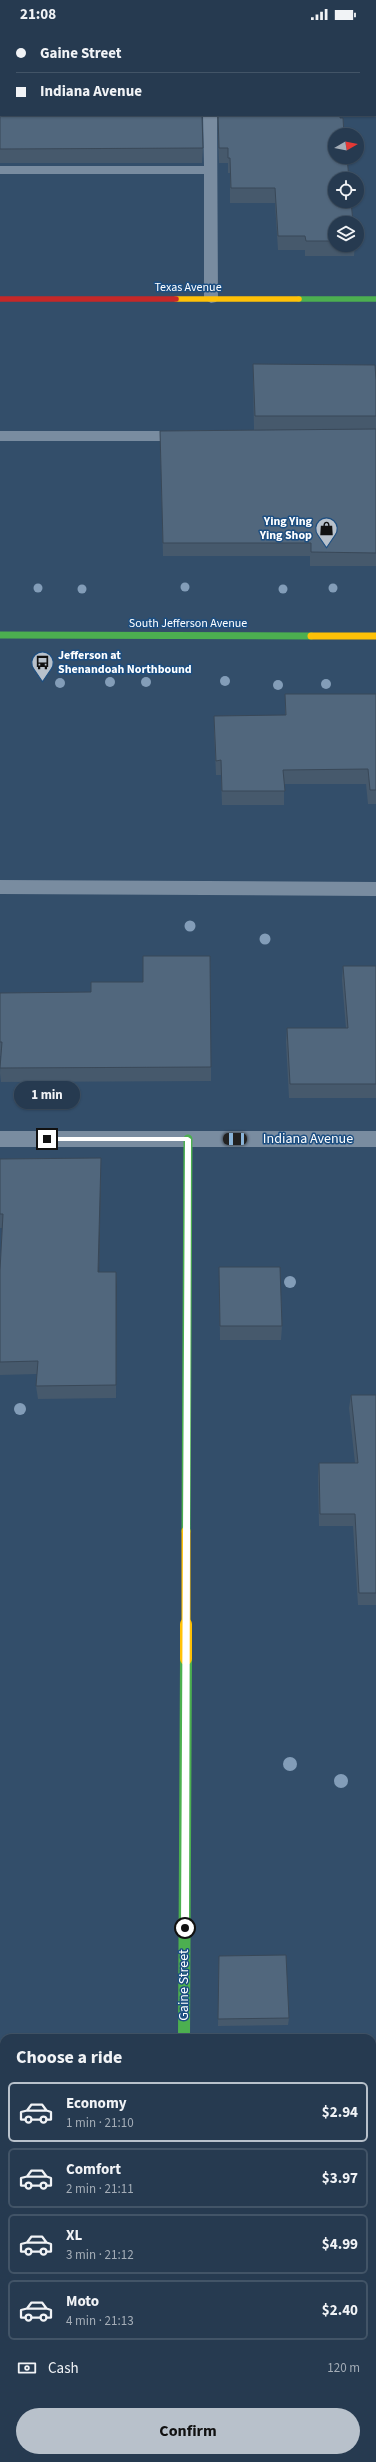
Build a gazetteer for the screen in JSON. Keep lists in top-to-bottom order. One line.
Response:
{"streets":{"street":["Texas Avenue","South Jefferson Avenue","Indiana Avenue","Gaine Street"]},"crossings":[["Indiana Avenue","Gaine Street"]],"places":{"shop":["Ying Ying Ying Shop"],"bus stop":["Jefferson at Shenandoah Northbound"]},"north":"right","page":{"status":"21:08","banner":["Gaine Street","Indiana Avenue"],"bubble":"1 min","heading":"Choose a ride","list":[{"name":"Economy","note":"1 min · 21:10","value":"$2.94"},{"name":"Comfort","note":"2 min · 21:11","value":"$3.97"},{"name":"XL","note":"3 min · 21:12","value":"$4.99"},{"name":"Moto","note":"4 min · 21:13","value":"$2.40"}],"pay":["Cash","120 m"],"buttons":"Confirm"}}
